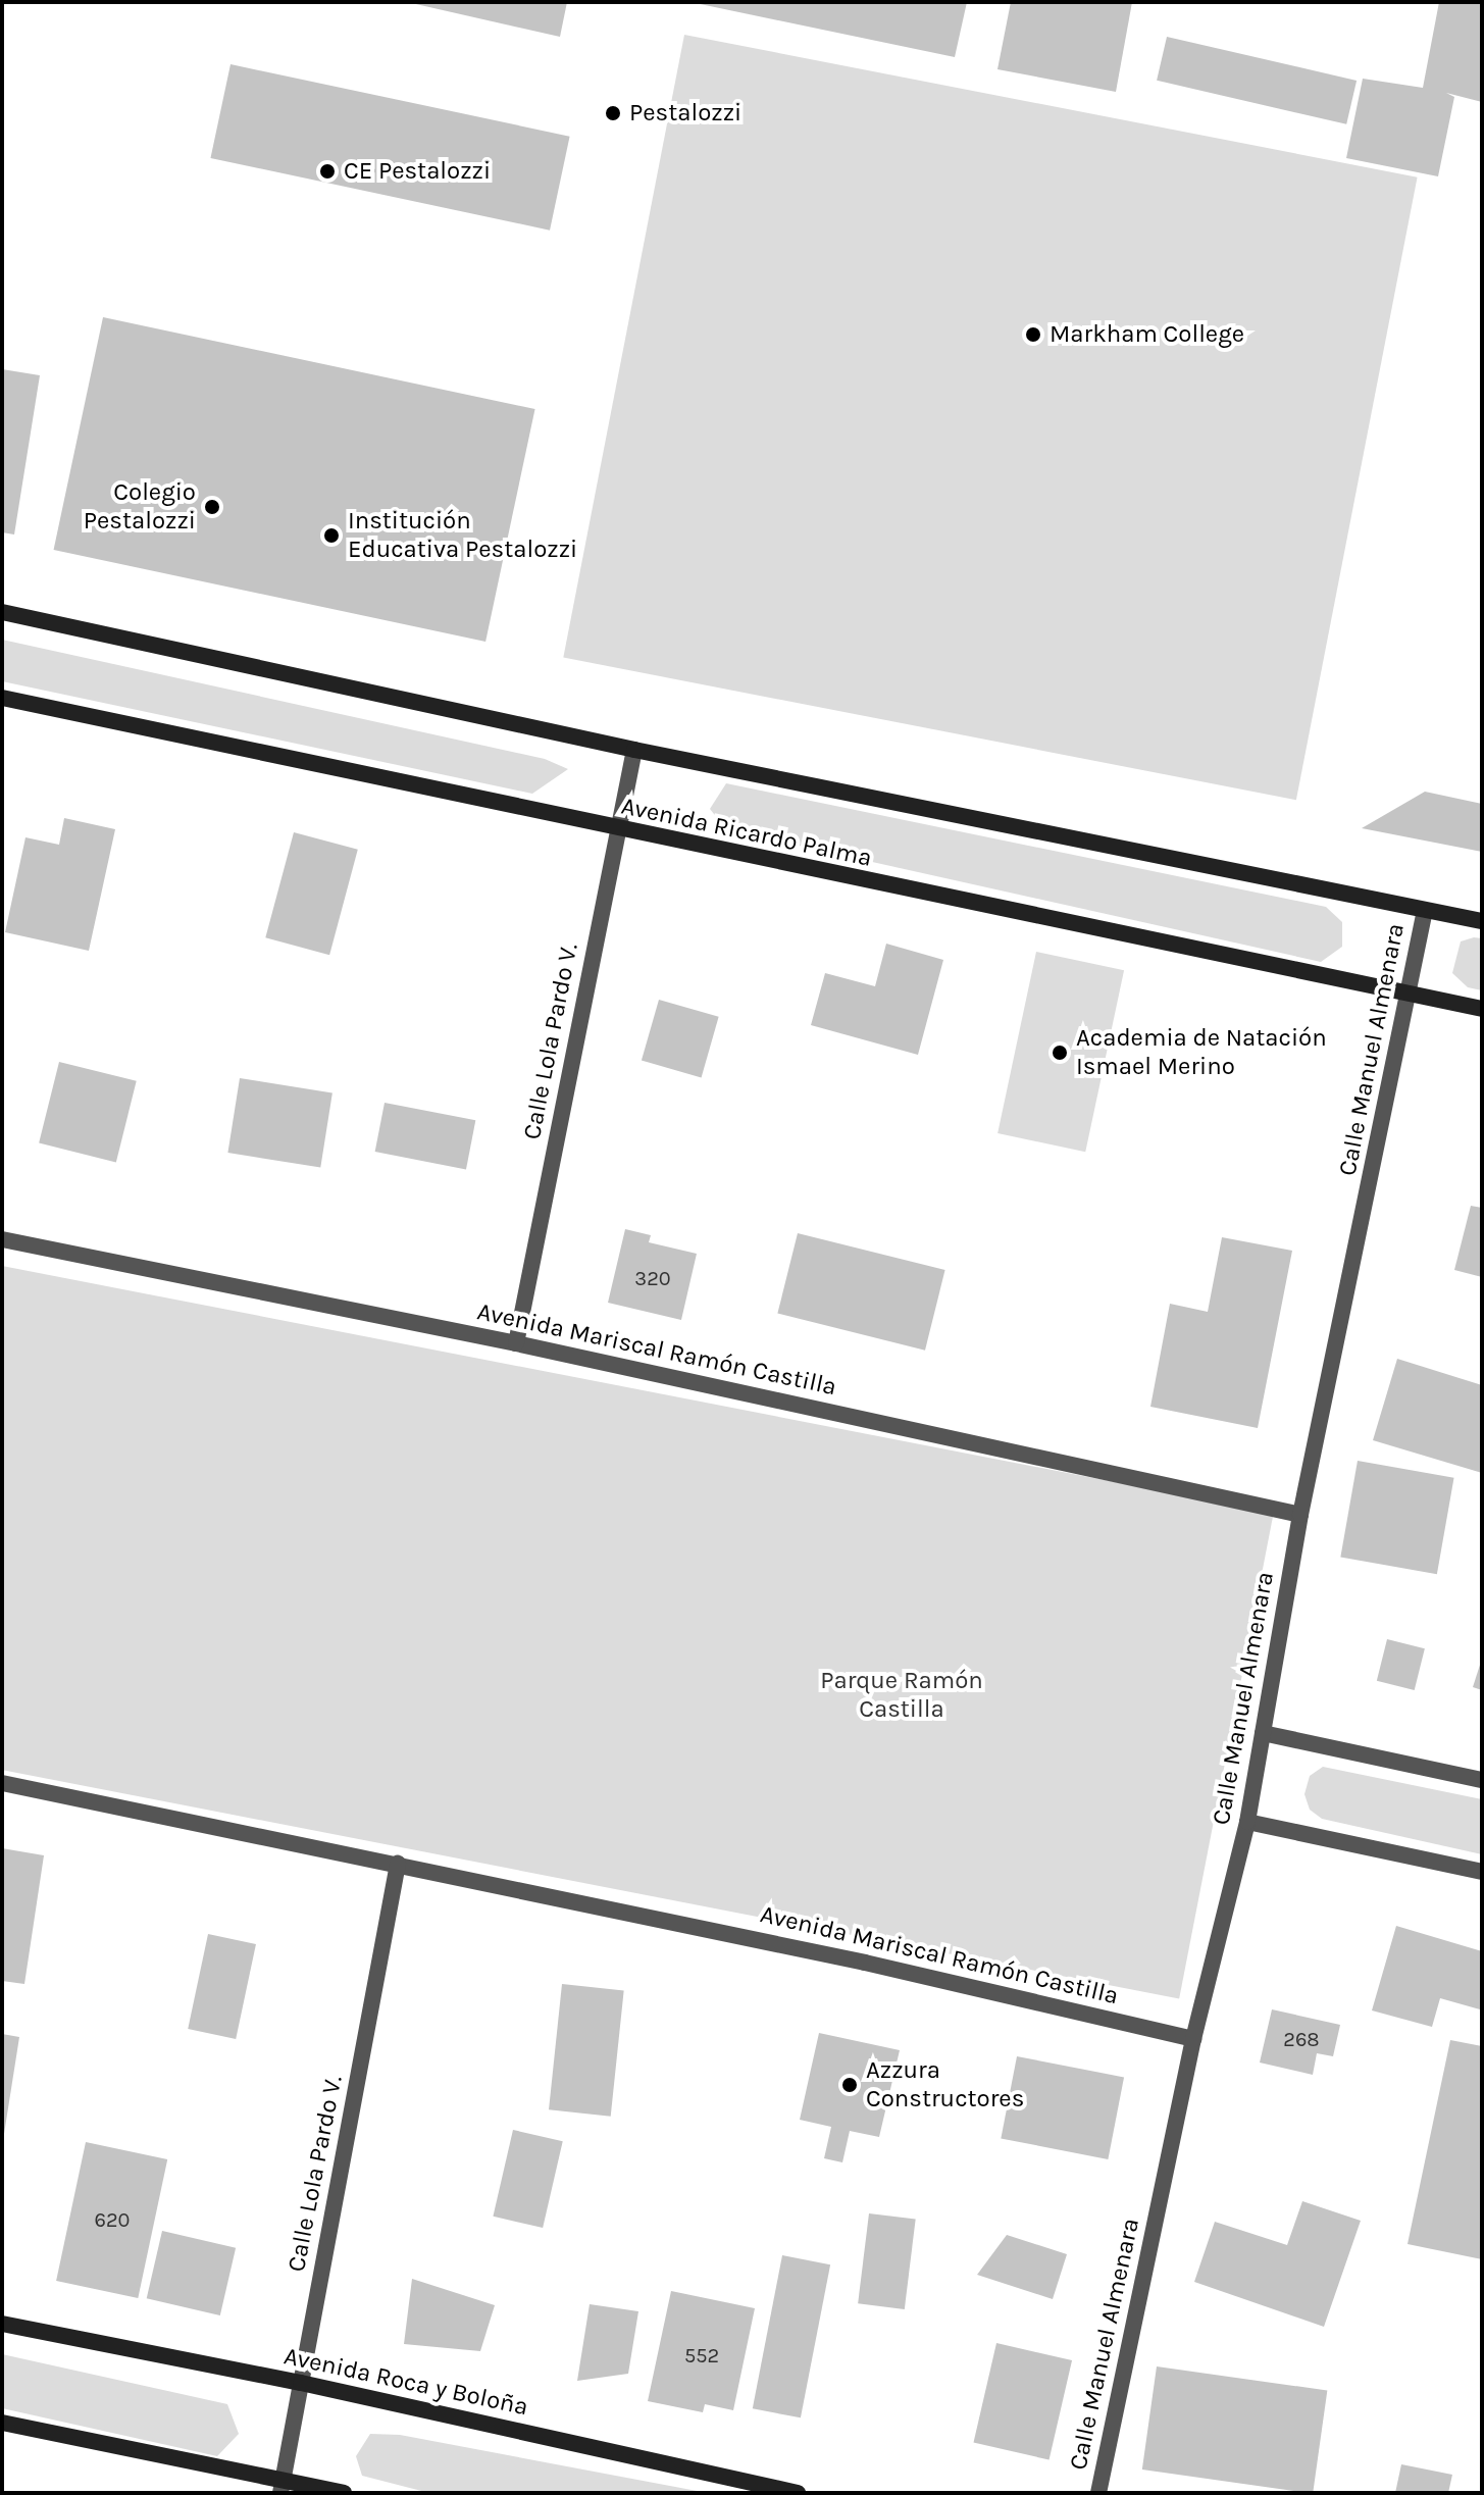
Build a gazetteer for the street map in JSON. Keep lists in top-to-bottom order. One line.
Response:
{"streets":{"main road":["Avenida Ricardo Palma","Avenida Roca y Boloña"],"street":["Calle Lola Pardo V.","Calle Manuel Almenara","Avenida Mariscal Ramón Castilla"]},"crossings":[["Avenida Ricardo Palma","Calle Lola Pardo V."],["Avenida Ricardo Palma","Calle Manuel Almenara"],["Calle Lola Pardo V.","Avenida Mariscal Ramón Castilla"],["Calle Lola Pardo V.","Avenida Roca y Boloña"],["Calle Manuel Almenara","Avenida Mariscal Ramón Castilla"]],"parks":["Parque Ramón Castilla"],"places":["Pestalozzi","CE Pestalozzi","Markham College","Colegio Pestalozzi","Institución Educativa Pestalozzi","Academia de Natación Ismael Merino","Azzura Constructores"],"house_numbers":["320","268","620","552"]}
